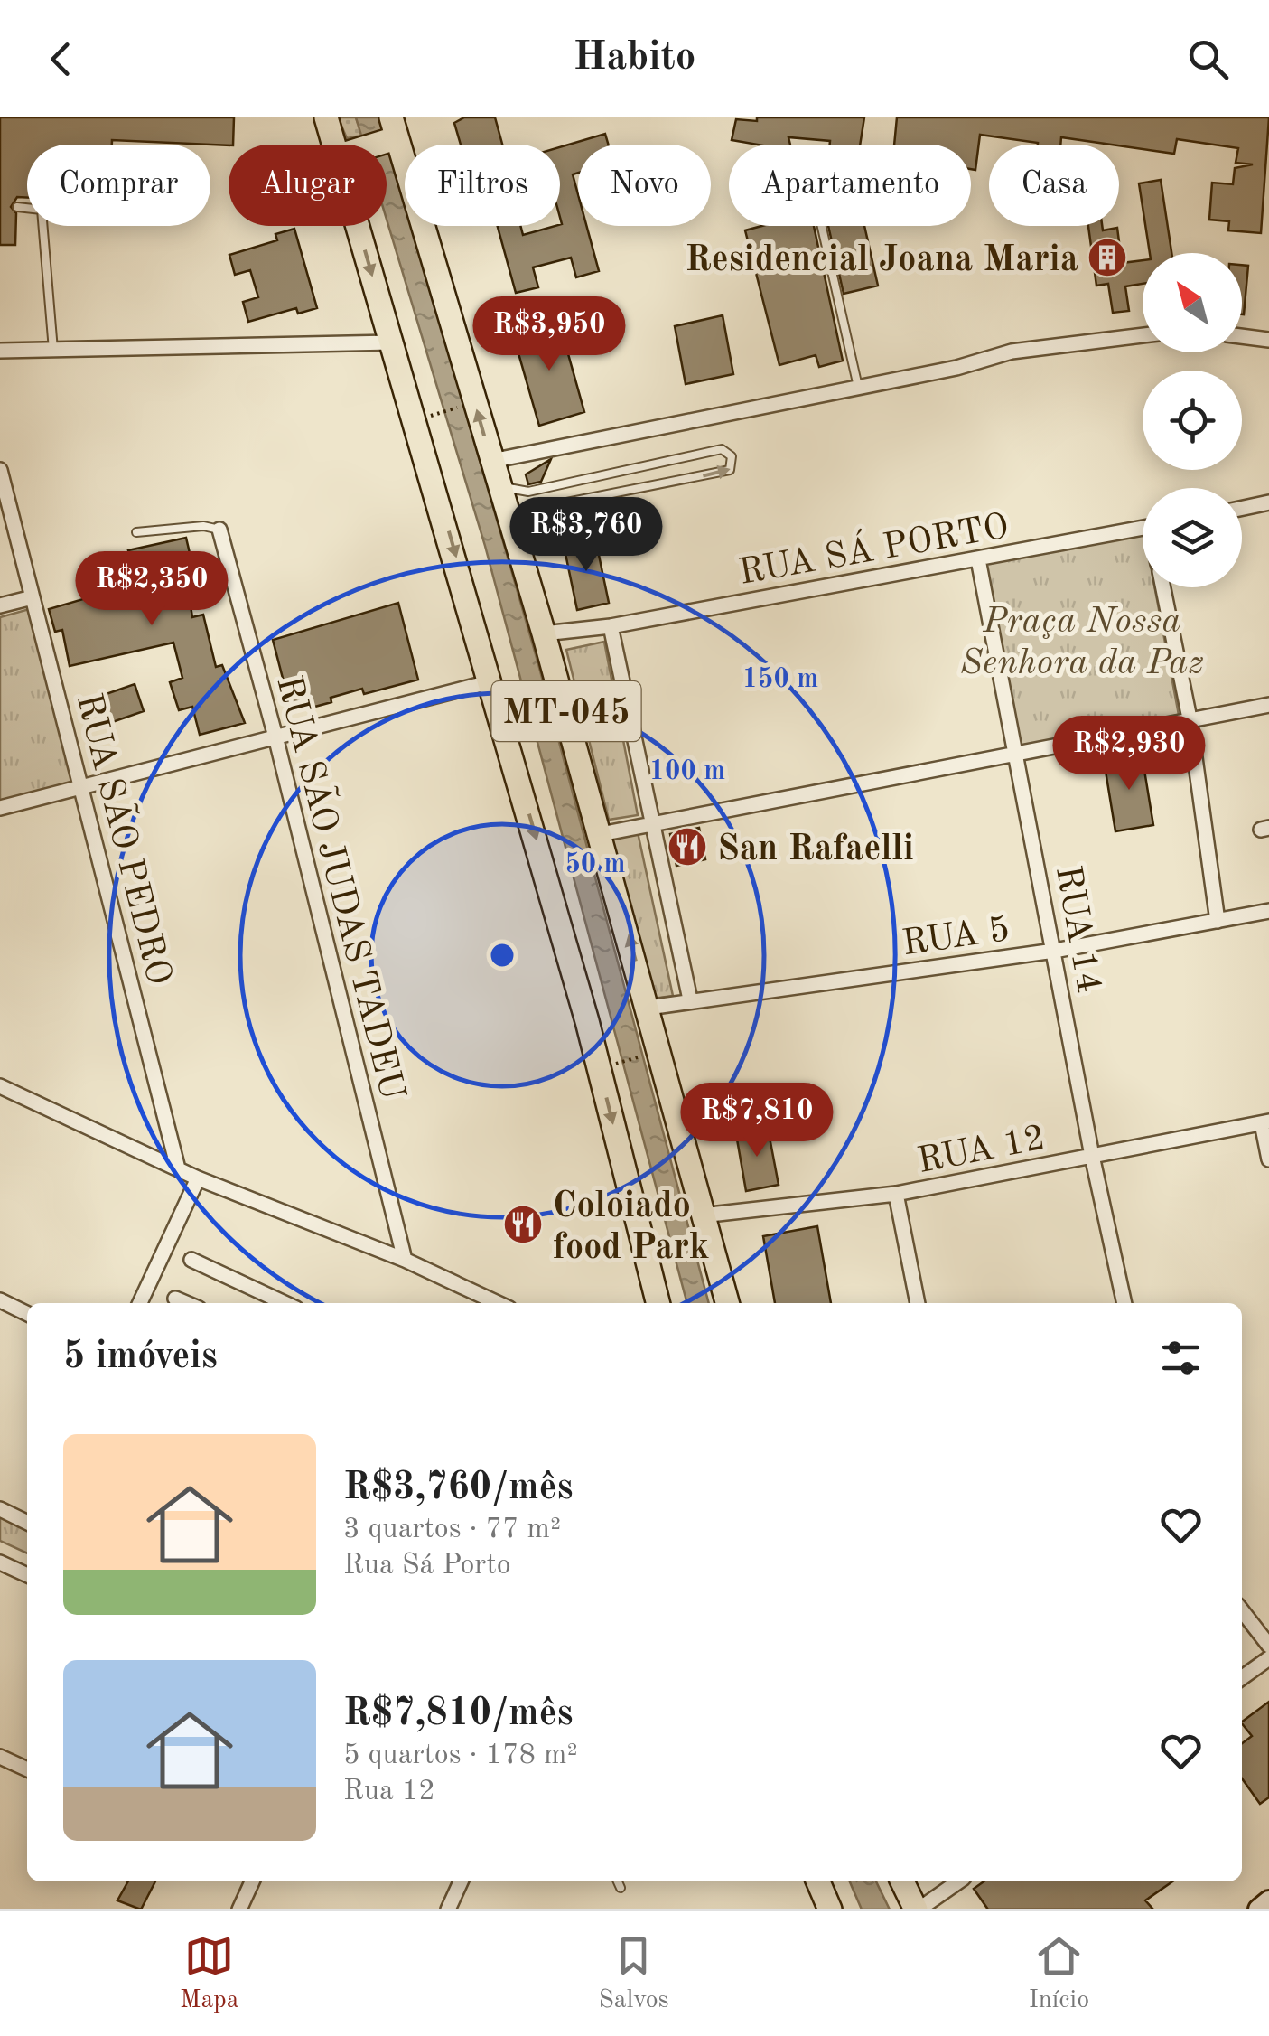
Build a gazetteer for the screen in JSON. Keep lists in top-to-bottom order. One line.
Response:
{"streets":{"main road":["MT-045"],"street":["RUA SÁ PORTO","RUA SÃO PEDRO","RUA SÃO JUDAS TADEU","RUA 14","RUA 5","RUA 12"]},"crossings":[["RUA SÁ PORTO","MT-045"],["RUA SÁ PORTO","RUA 14"],["MT-045","RUA 5"],["MT-045","RUA 12"],["RUA 14","RUA 5"],["RUA 14","RUA 12"]],"parks":["Praça Nossa Senhora da Paz"],"places":{"building":["Residencial Joana Maria"],"restaurant":["San Rafaelli","Coloiado food Park"]},"north":"top left","page":{"header":"Habito","chip":["Comprar","Alugar","Filtros","Novo","Apartamento","Casa"],"price":["R$3,950","R$3,760","R$2,350","R$2,930","R$7,810"],"heading":"5 imóveis","list":[{"name":"R$3,760/mês","note":"3 quartos · 77 m² · Rua Sá Porto"},{"name":"R$7,810/mês","note":"5 quartos · 178 m² · Rua 12"}],"tabs":["Mapa","Salvos","Início"]},"rings":["150 m","100 m","50 m"]}
